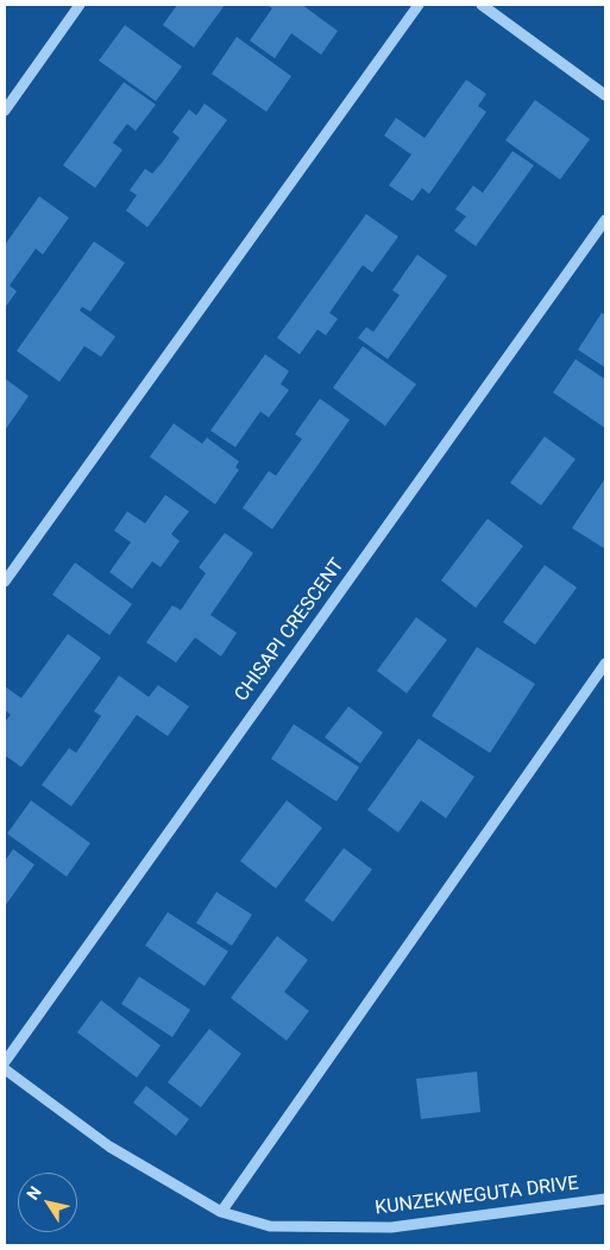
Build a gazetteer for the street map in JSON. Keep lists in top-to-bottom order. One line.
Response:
{"streets":{"street":["CHISAPI CRESCENT","KUNZEKWEGUTA DRIVE"]},"north":"top left"}
